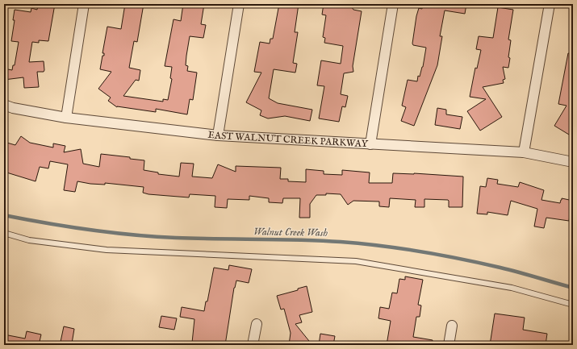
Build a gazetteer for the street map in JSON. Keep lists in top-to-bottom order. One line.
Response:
{"streets":{"street":["EAST WALNUT CREEK PARKWAY"]},"water":["Walnut Creek Wash"]}
